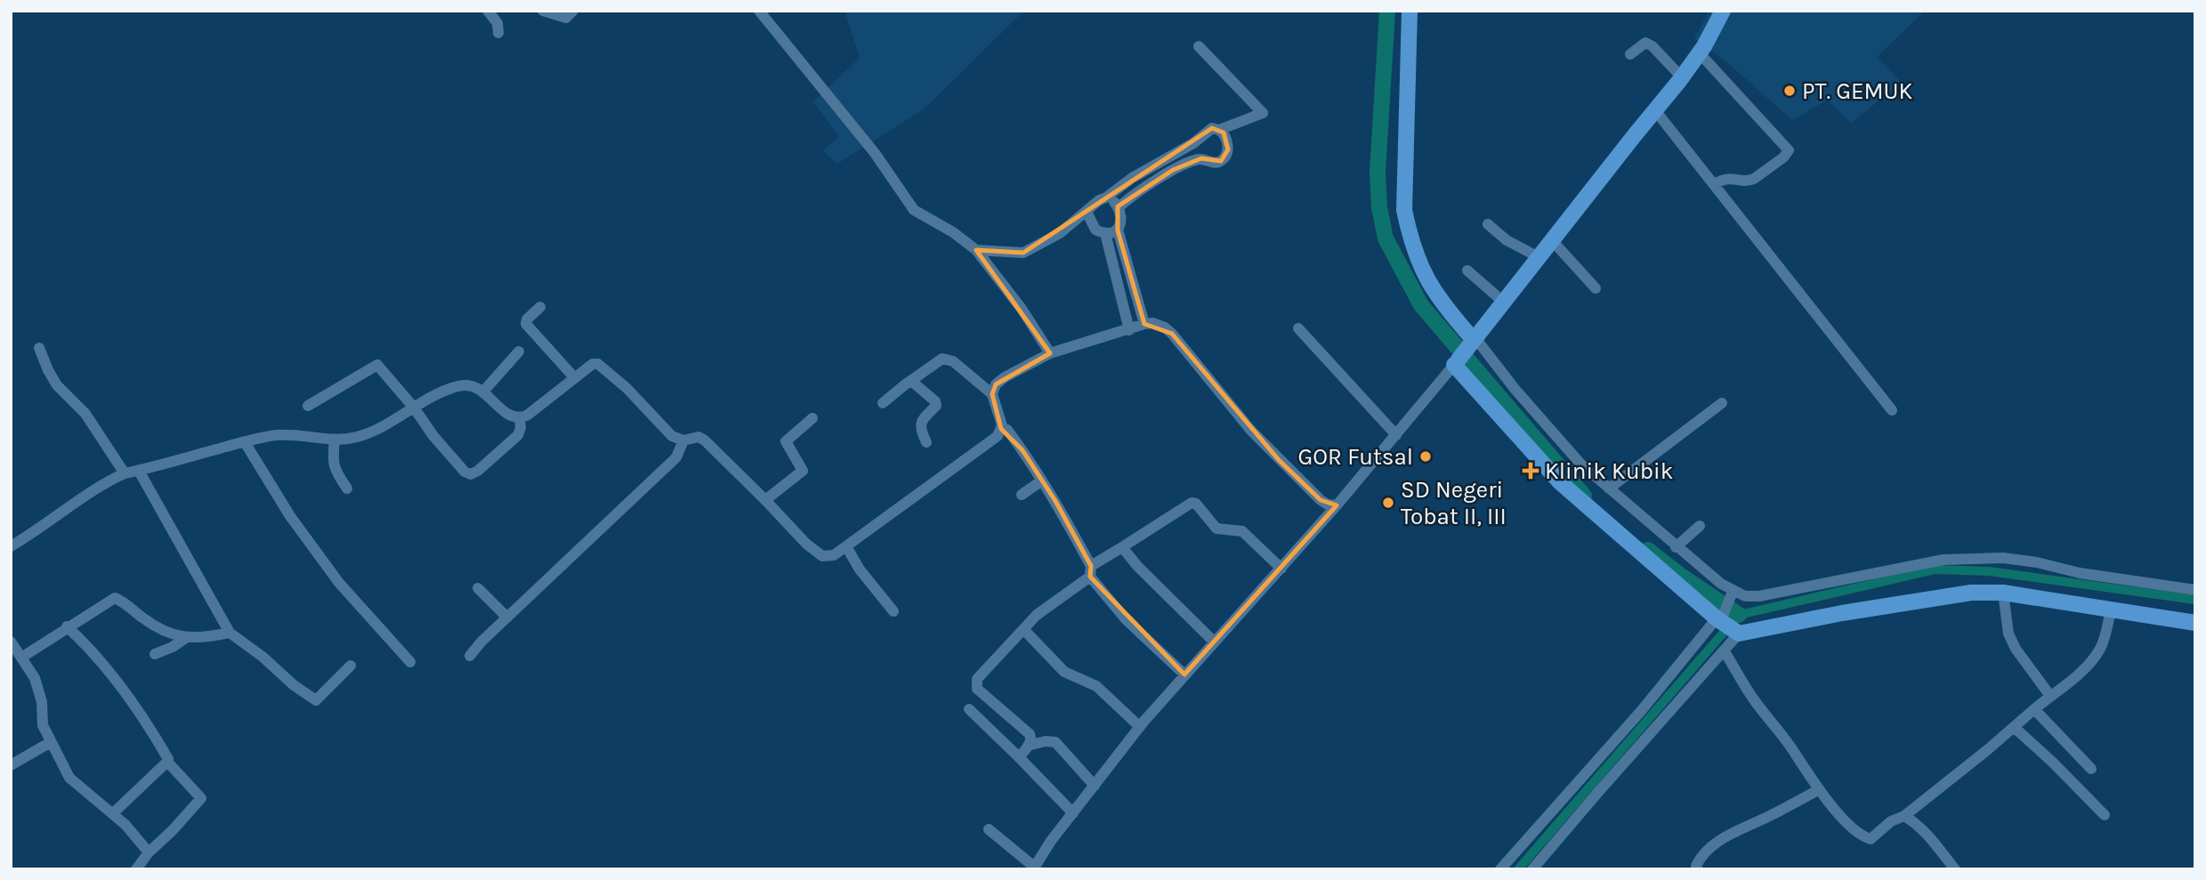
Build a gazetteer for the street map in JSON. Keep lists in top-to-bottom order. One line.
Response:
{"places":{"other":["PT. GEMUK","GOR Futsal","SD Negeri Tobat II, III"],"health":["Klinik Kubik"]}}
